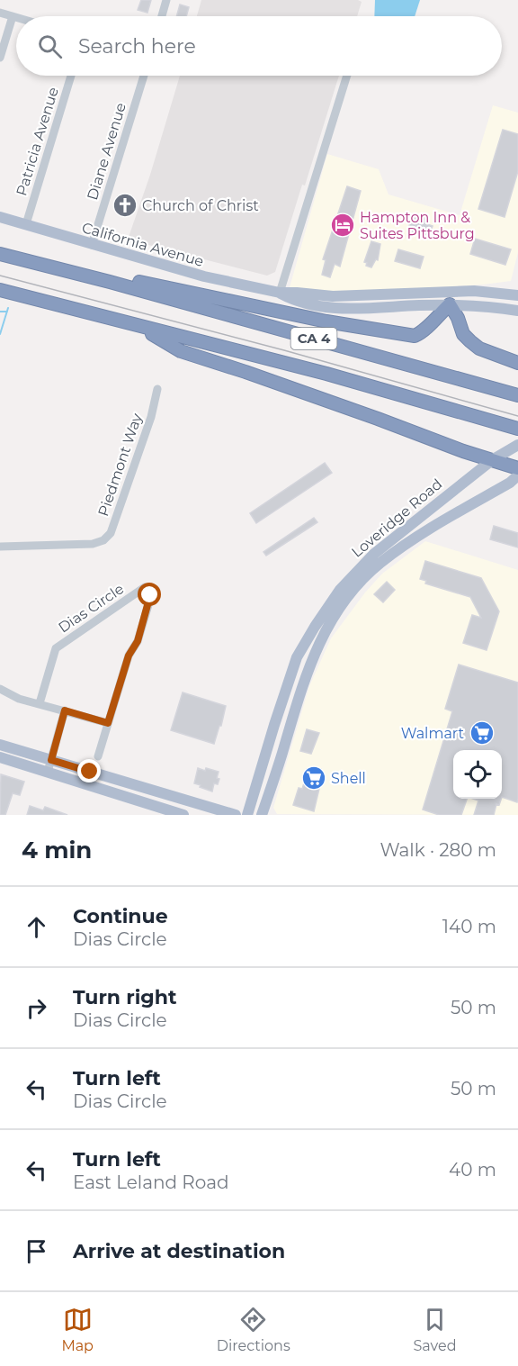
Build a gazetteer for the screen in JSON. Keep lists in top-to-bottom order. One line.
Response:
{"streets":{"highway":["CA 4"],"main road":["California Avenue","Loveridge Road"],"street":["Patricia Avenue","Diane Avenue","Piedmont Way","Dias Circle"]},"crossings":[["Patricia Avenue","California Avenue"],["Diane Avenue","California Avenue"]],"places":{"church":["Church of Christ"],"hotel":["Hampton Inn & Suites Pittsburg"],"supermarket":["Walmart","Shell"]},"page":{"search":"Search here","heading":["4 min","Walk · 280 m"],"list":[["Continue","Dias Circle","140 m"],["Turn right","Dias Circle","50 m"],["Turn left","Dias Circle","50 m"],["Turn left","East Leland Road","40 m"],"Arrive at destination"],"nav":["Map","Directions","Saved"]}}
